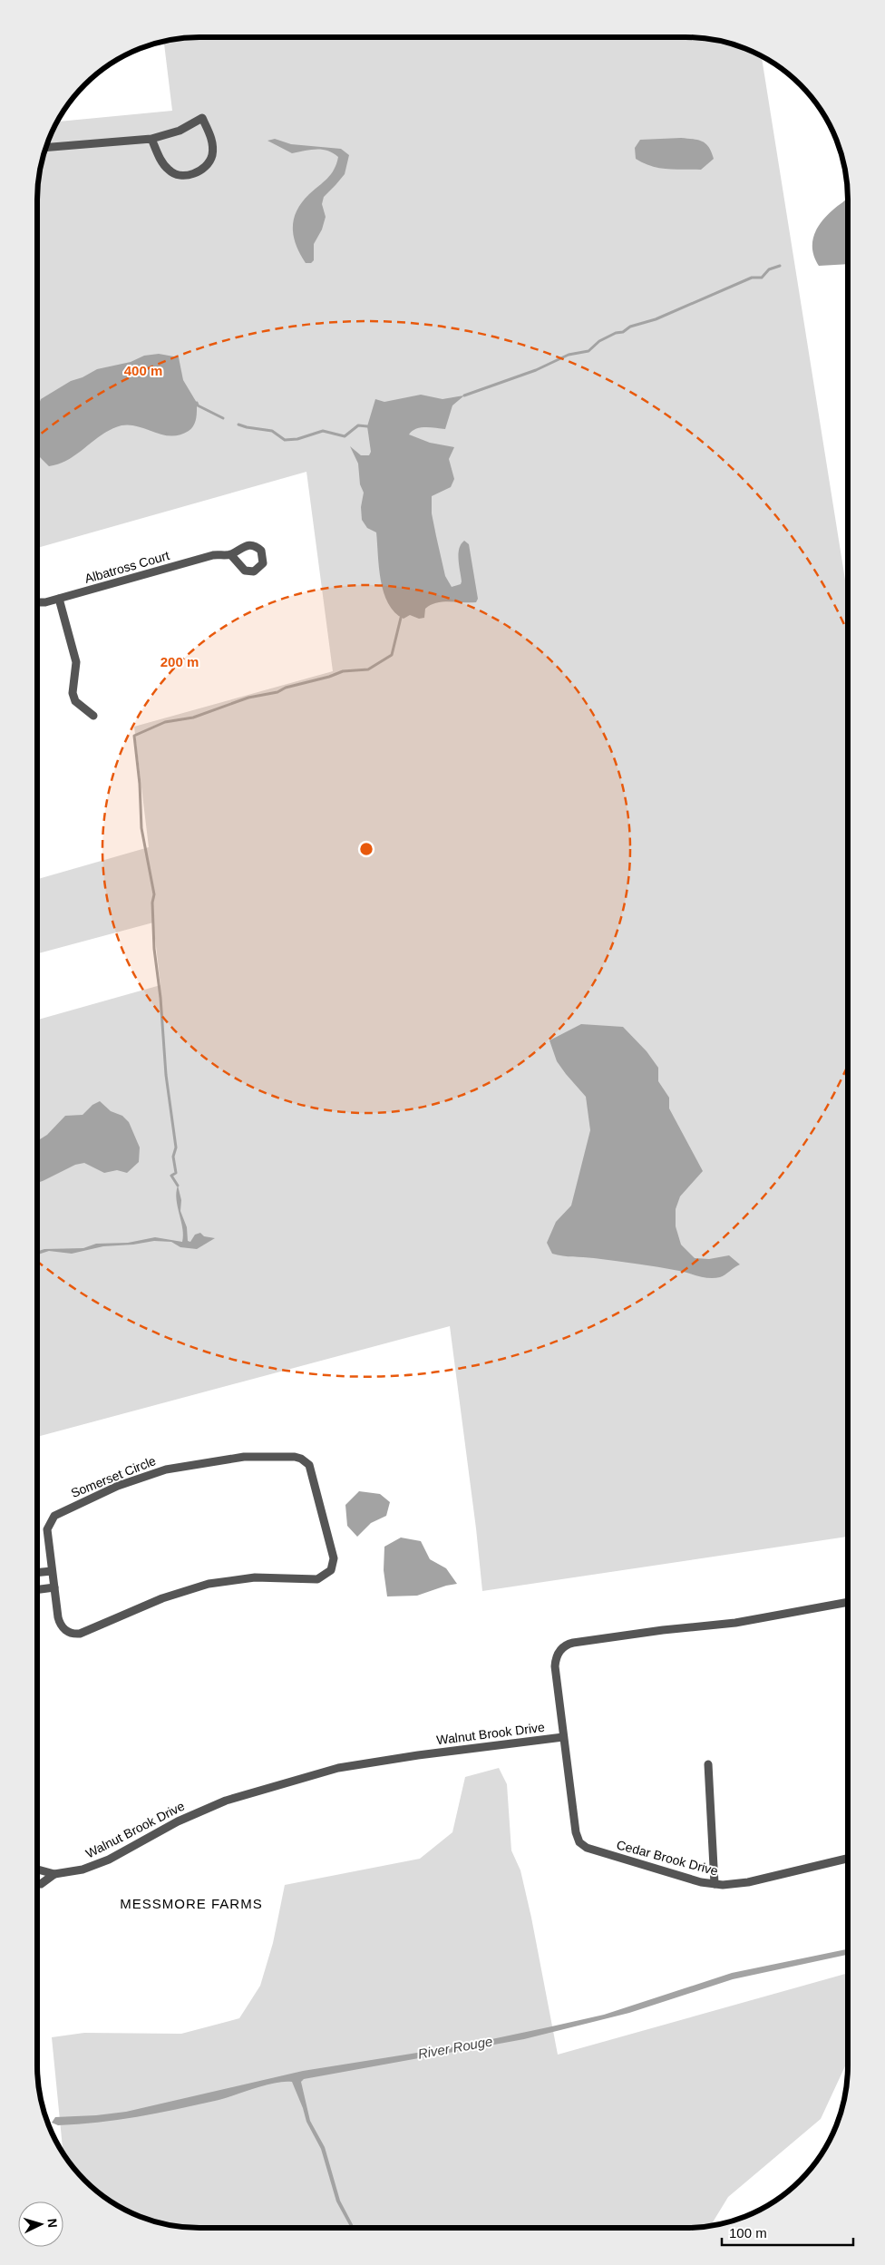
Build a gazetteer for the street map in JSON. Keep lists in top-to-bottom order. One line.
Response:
{"streets":{"street":["Albatross Court","Somerset Circle","Walnut Brook Drive","Cedar Brook Drive"]},"crossings":[["Walnut Brook Drive","Cedar Brook Drive"]],"districts":["MESSMORE FARMS"],"water":["River Rouge"],"scale_bar":"100 m","north":"right","rings":["400 m","200 m"]}
